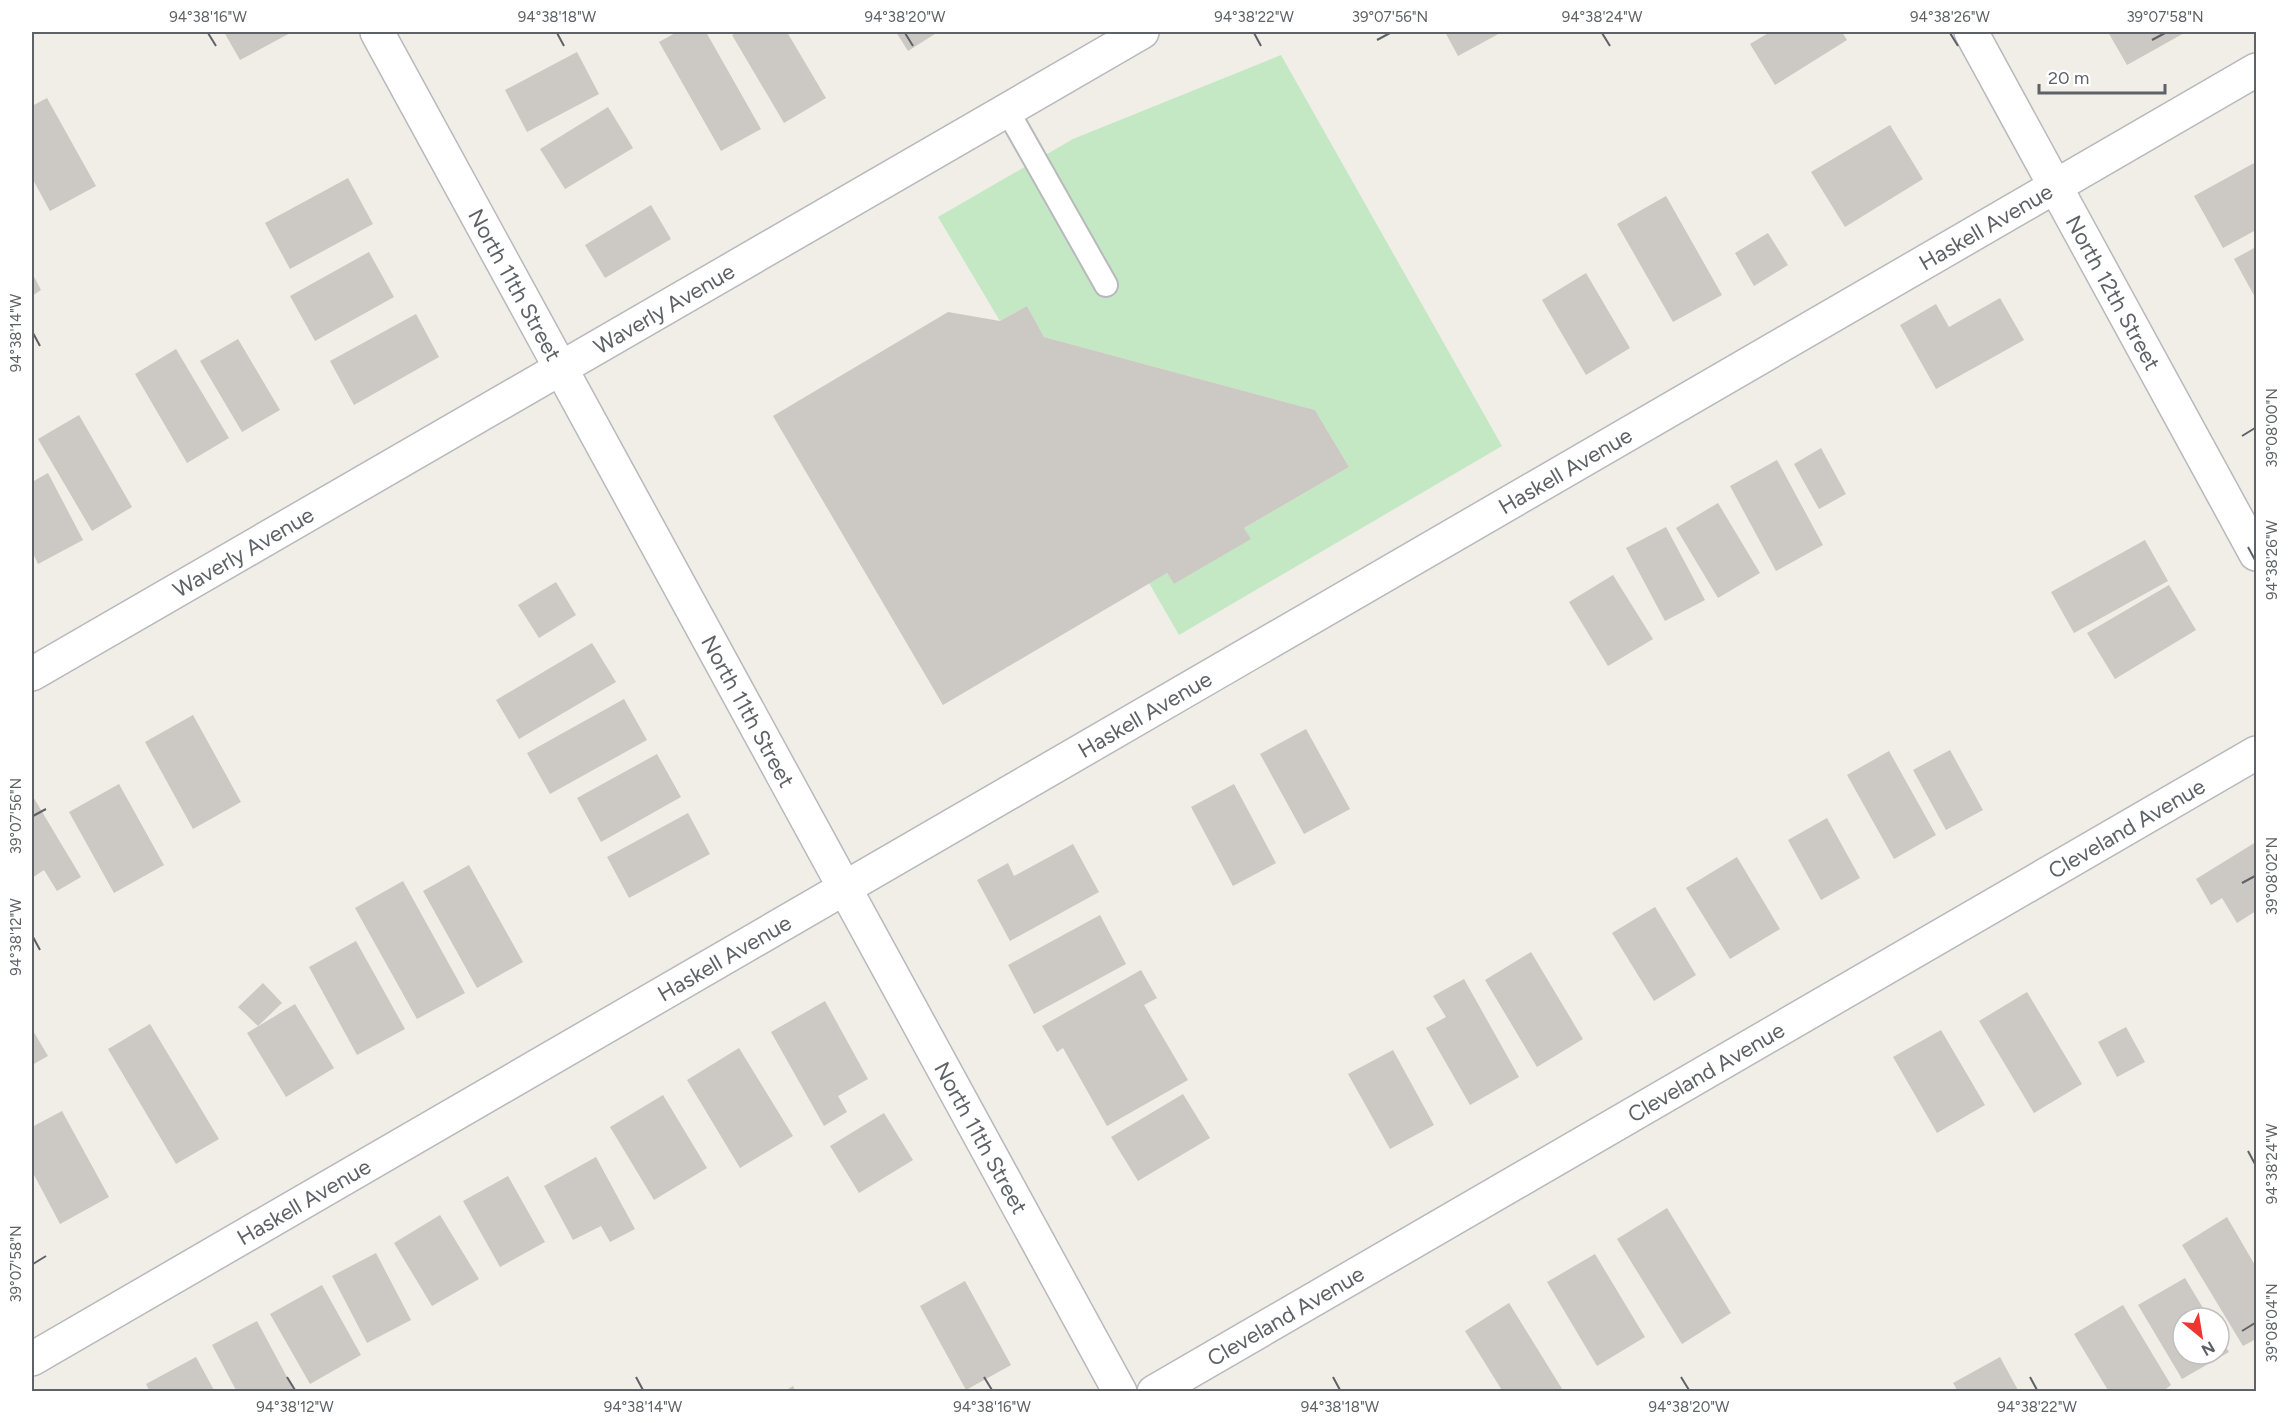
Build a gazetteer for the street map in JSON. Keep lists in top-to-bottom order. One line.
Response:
{"streets":{"street":["Haskell Avenue","North 11th Street","North 12th Street","Waverly Avenue","Cleveland Avenue"]},"crossings":[["Haskell Avenue","North 11th Street"],["Haskell Avenue","North 12th Street"],["North 11th Street","Waverly Avenue"]],"scale_bar":"20 m","north":"bottom right","coordinates":["94°38'16\"W","94°38'18\"W","94°38'20\"W","94°38'22\"W","39°07'56\"N","94°38'24\"W","94°38'26\"W","39°07'58\"N","94°38'14\"W","39°08'00\"N","39°08'02\"N","94°38'12\"W","39°08'04\"N"]}
